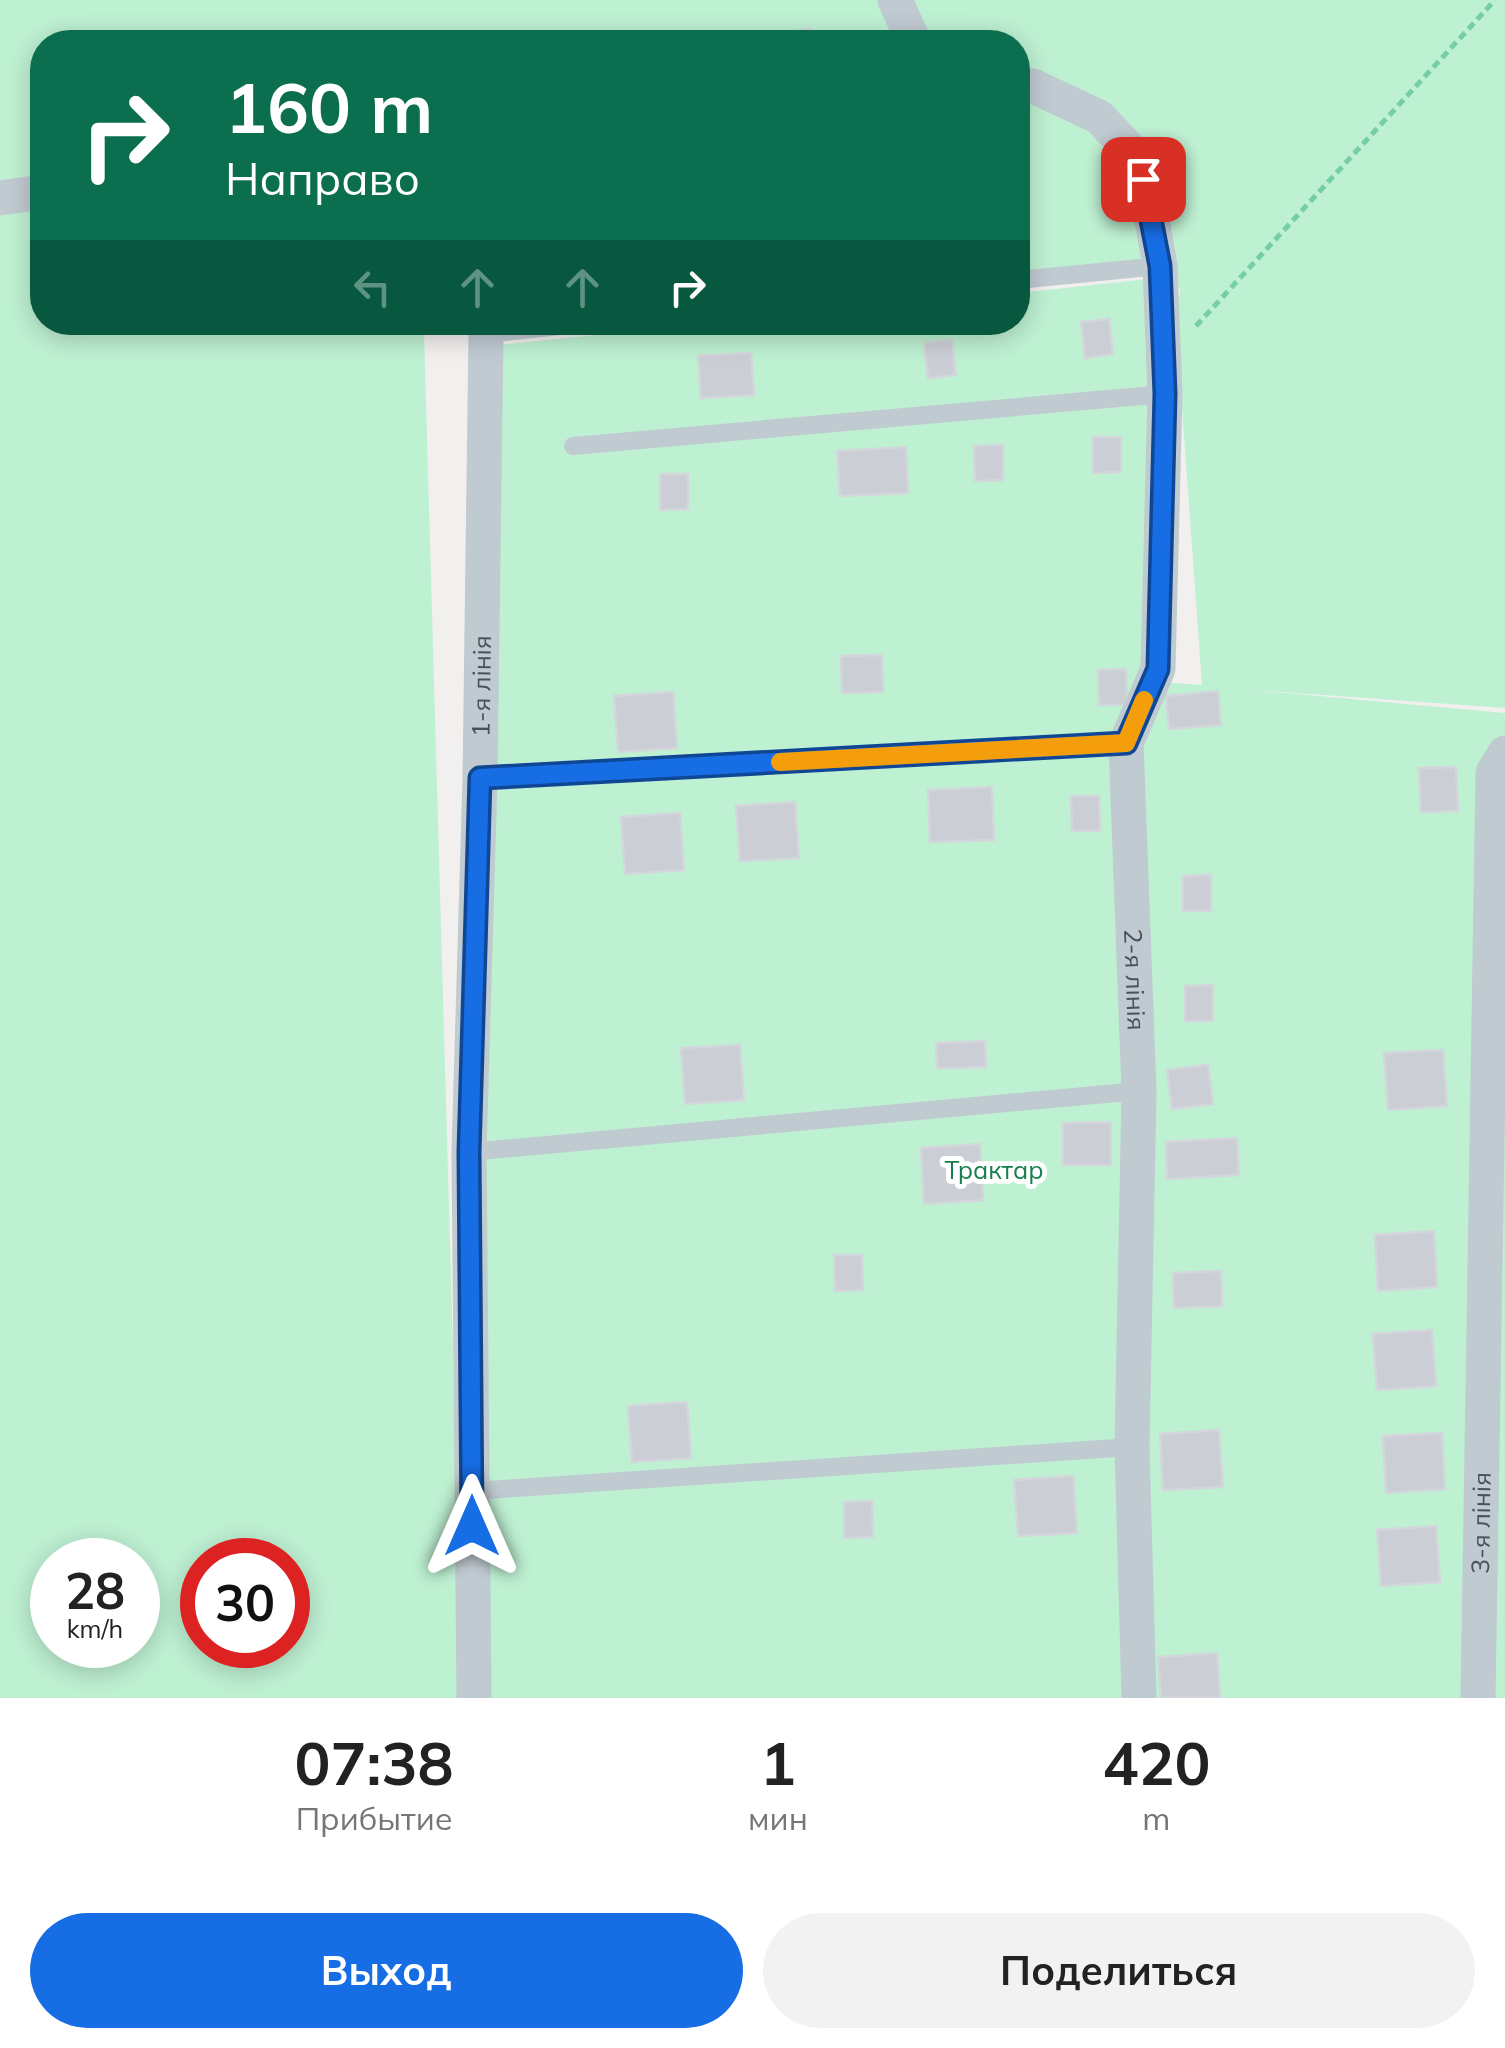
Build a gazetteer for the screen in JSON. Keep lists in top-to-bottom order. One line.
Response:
{"streets":{"street":["1-я лінія","2-я лінія","3-я лінія"]},"parks":["Трактар"],"page":{"turn":["160 m","Направо"],"speed":"28 km/h","limit":"30","eta":["07:38","Прибытие","1","мин","420","m"],"buttons":["Выход","Поделиться"]}}
